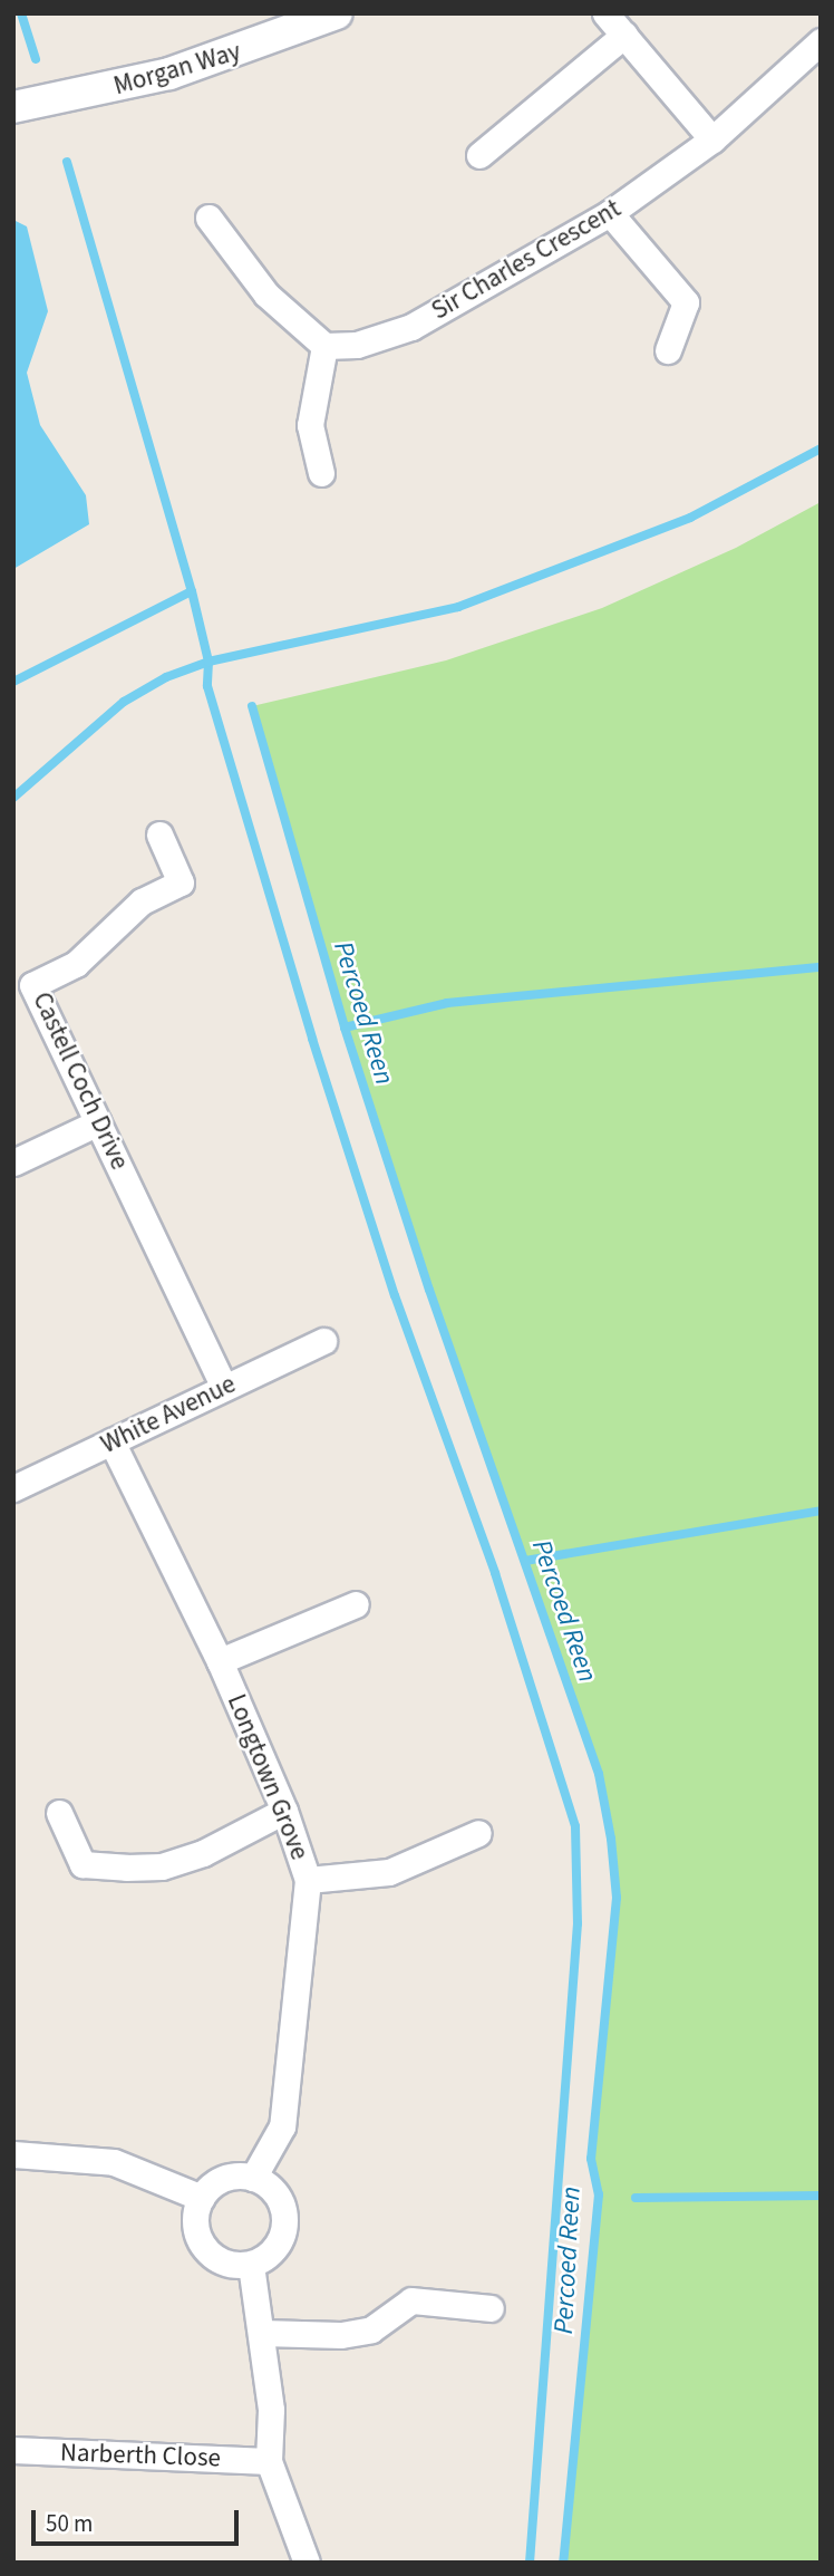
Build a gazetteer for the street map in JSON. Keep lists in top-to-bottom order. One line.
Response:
{"streets":{"street":["Morgan Way","Sir Charles Crescent","Castell Coch Drive","White Avenue","Longtown Grove","Narberth Close"]},"crossings":[["Castell Coch Drive","White Avenue"],["White Avenue","Longtown Grove"]],"water":["Percoed Reen"],"scale_bar":"50 m"}
